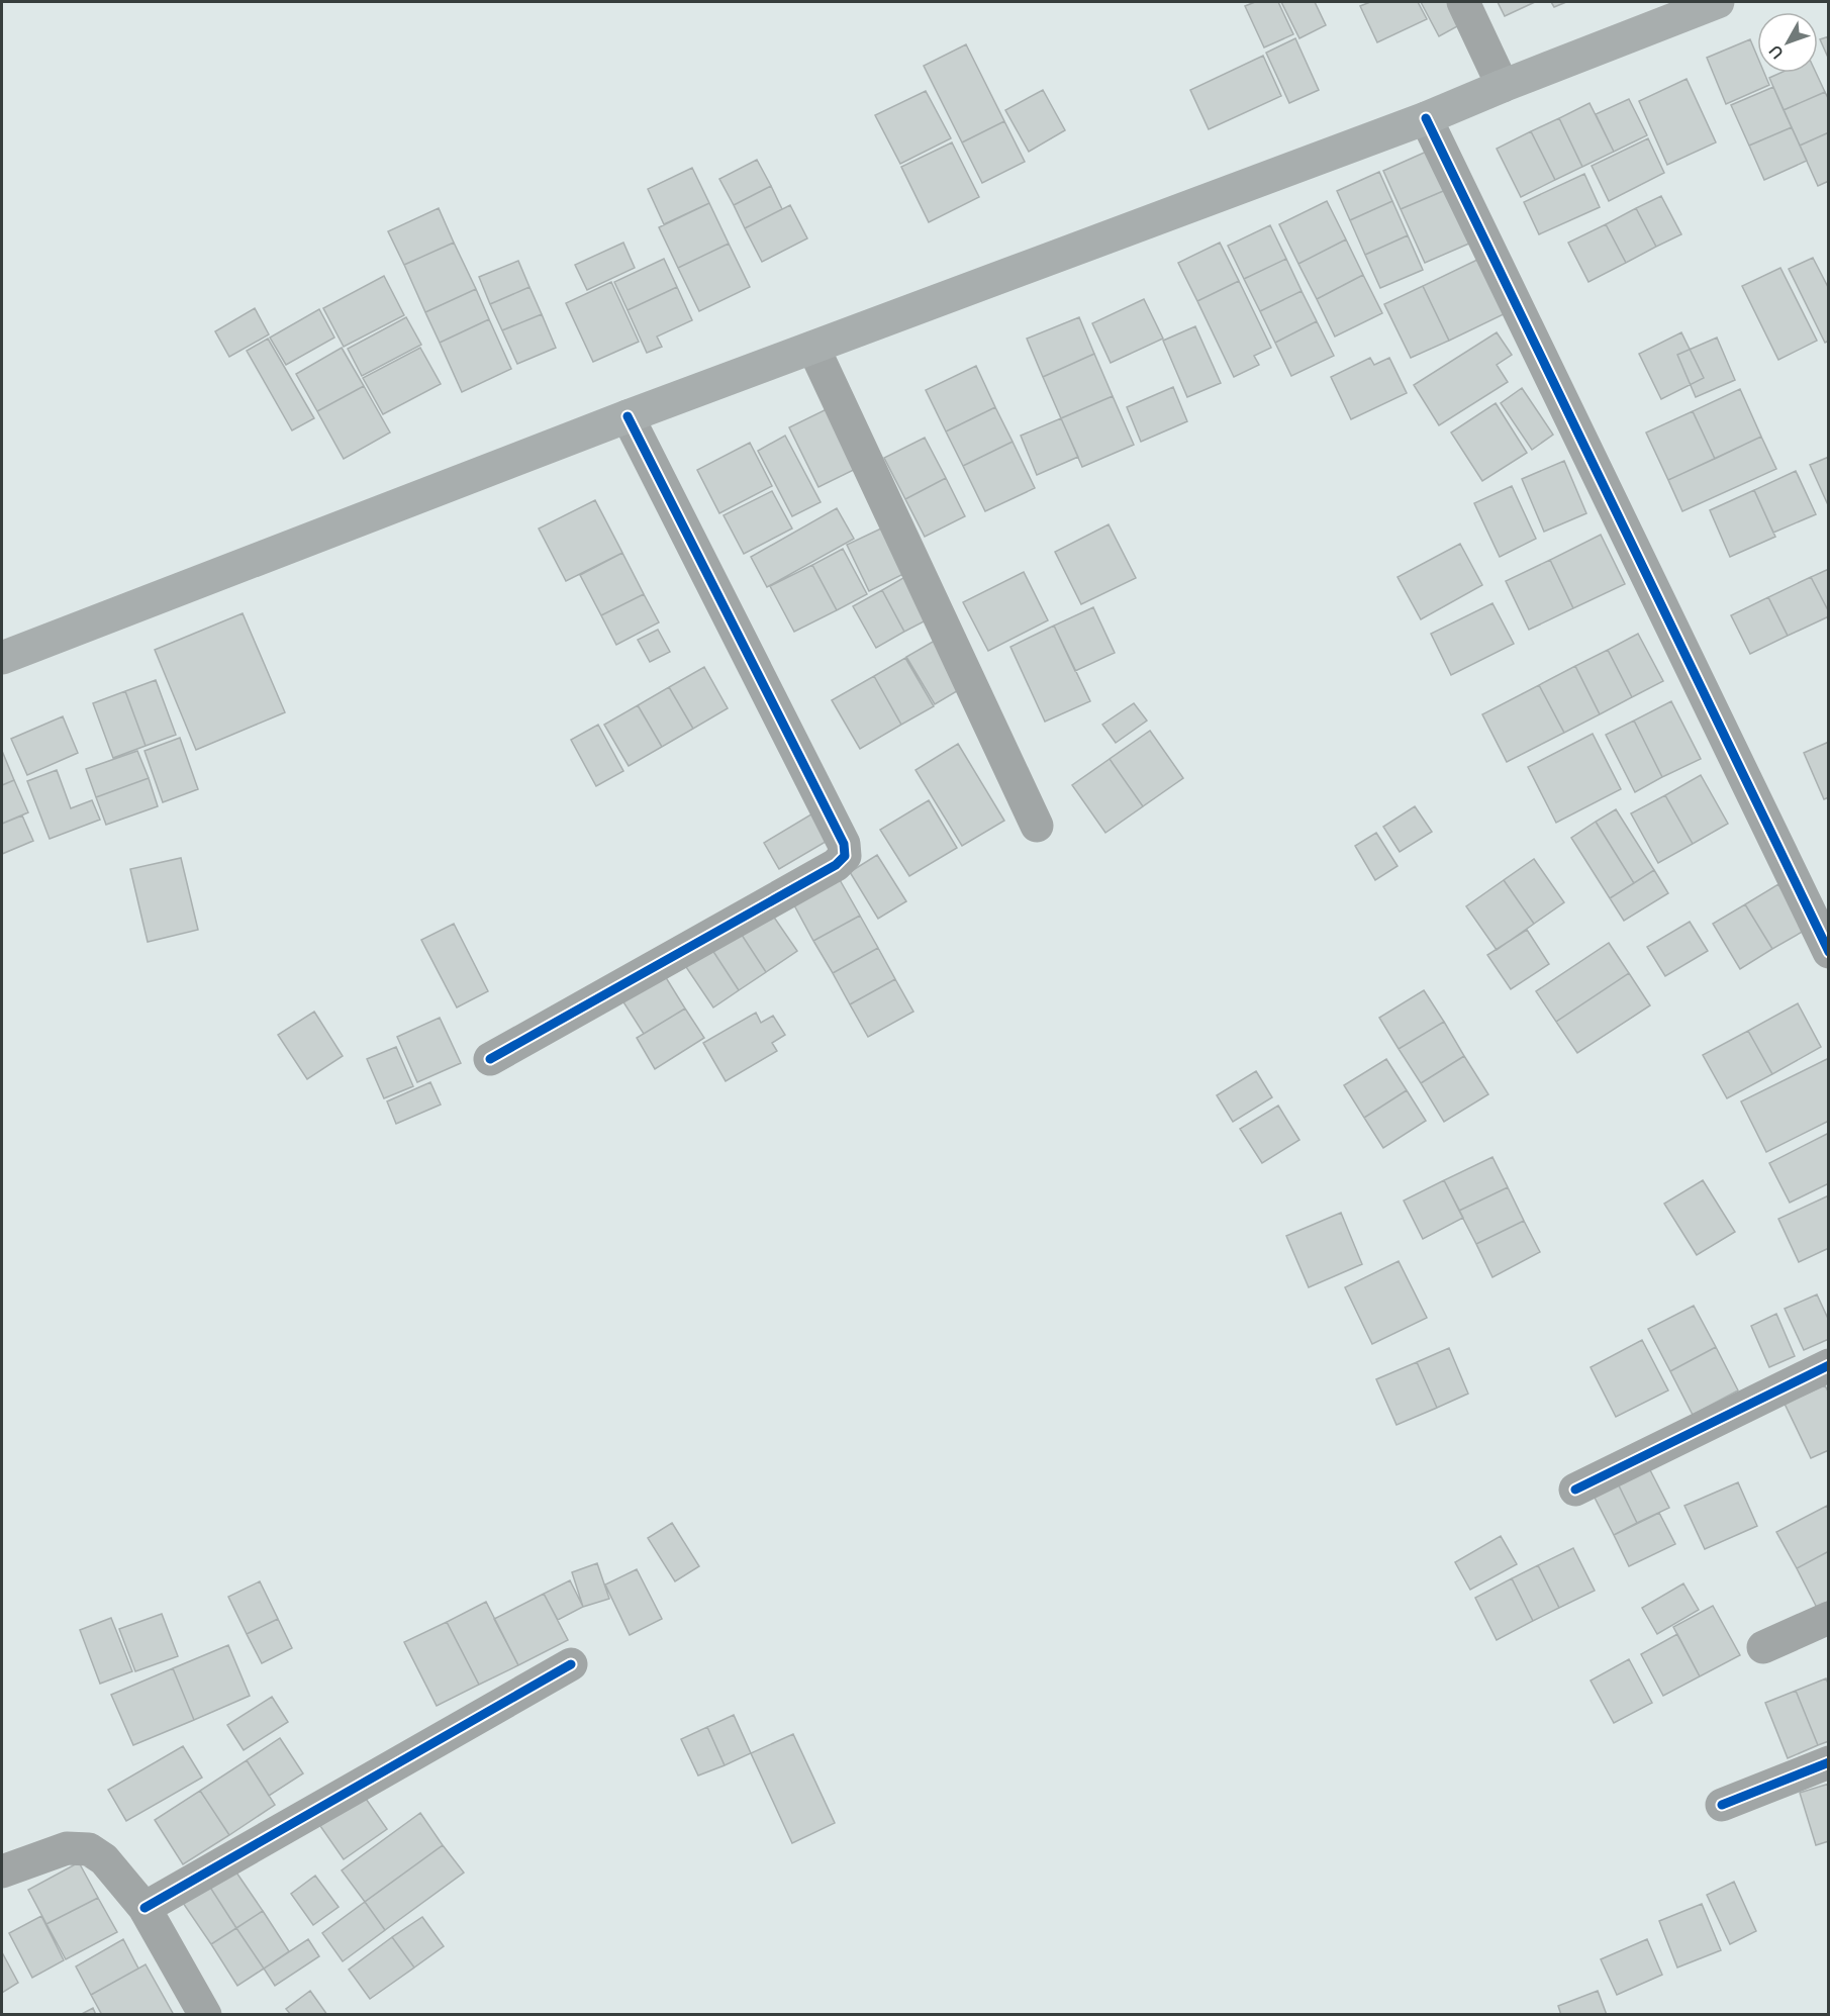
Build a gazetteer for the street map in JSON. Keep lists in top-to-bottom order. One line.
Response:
{"north":"bottom left"}
